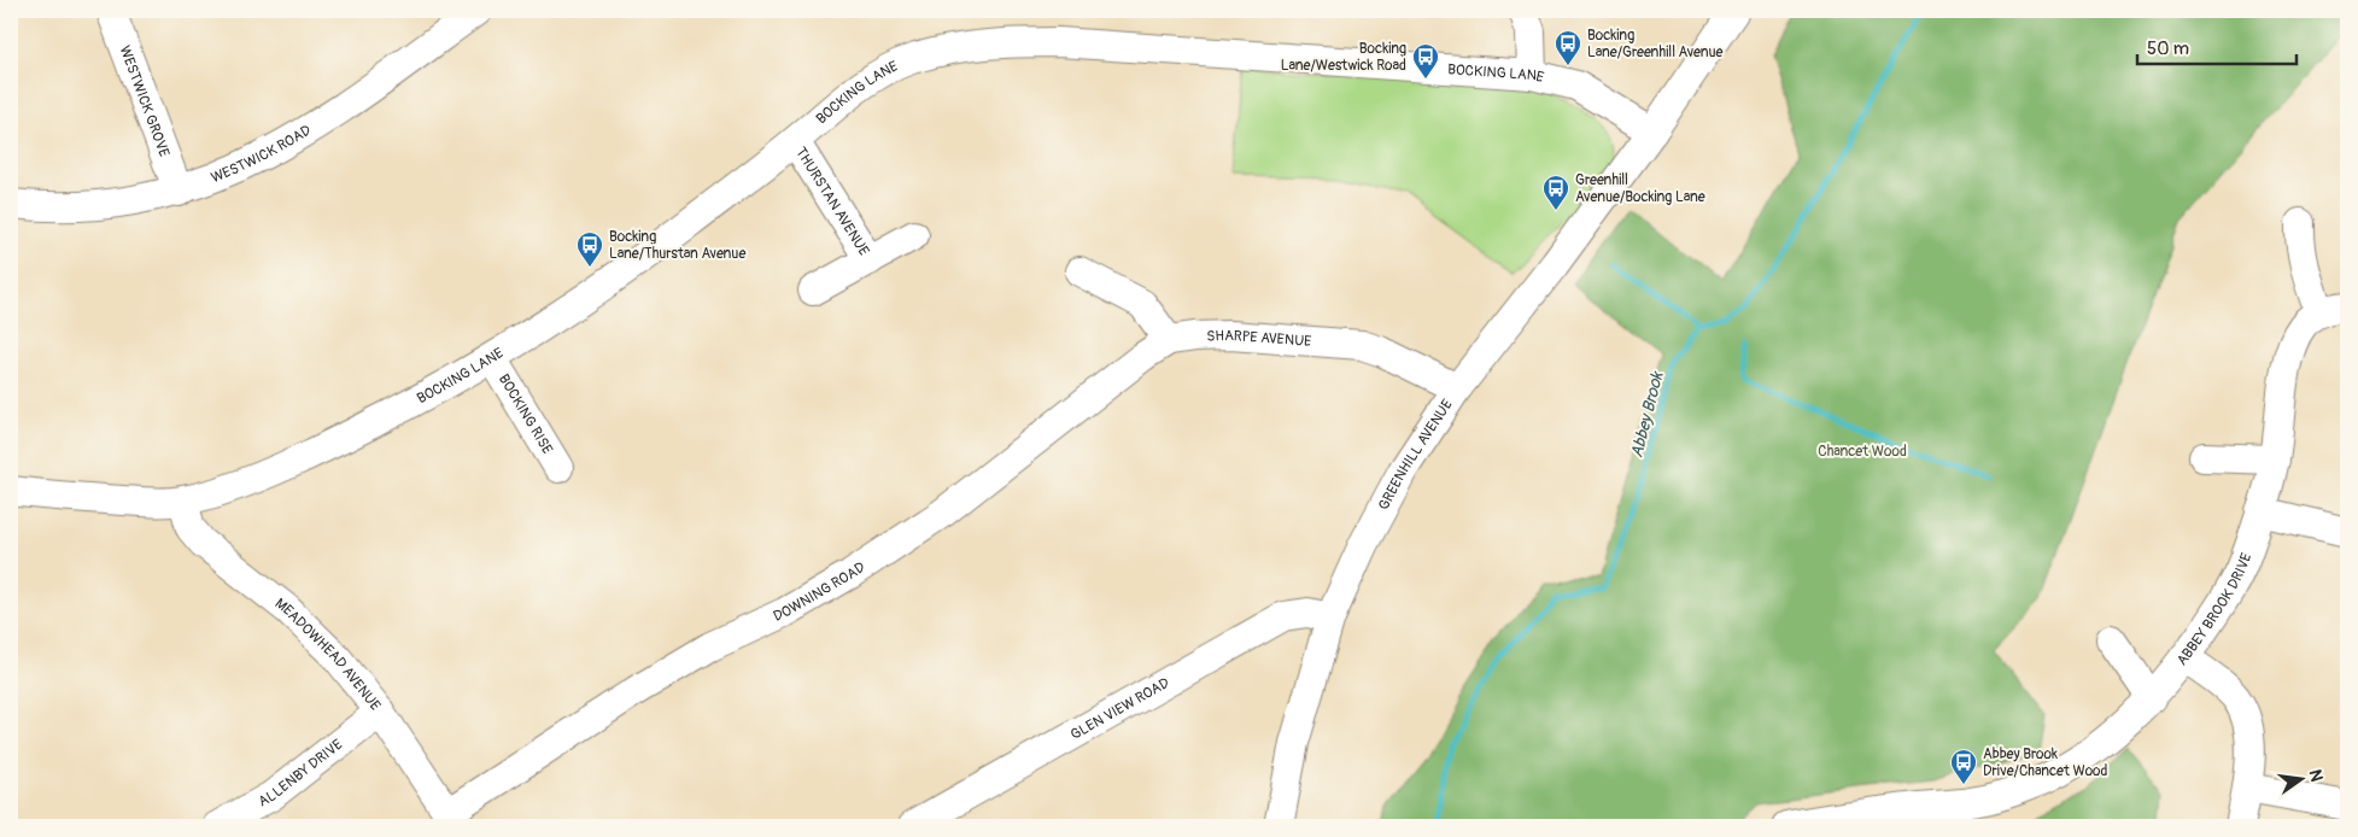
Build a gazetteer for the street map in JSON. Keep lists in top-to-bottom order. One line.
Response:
{"streets":{"street":["BOCKING LANE","WESTWICK GROVE","WESTWICK ROAD","THURSTAN AVENUE","SHARPE AVENUE","BOCKING RISE","GREENHILL AVENUE","DOWNING ROAD","ABBEY BROOK DRIVE","MEADOWHEAD AVENUE","GLEN VIEW ROAD","ALLENBY DRIVE"]},"crossings":[["BOCKING LANE","THURSTAN AVENUE"],["BOCKING LANE","BOCKING RISE"],["BOCKING LANE","GREENHILL AVENUE"],["BOCKING LANE","MEADOWHEAD AVENUE"],["WESTWICK GROVE","WESTWICK ROAD"],["SHARPE AVENUE","GREENHILL AVENUE"],["SHARPE AVENUE","DOWNING ROAD"],["GREENHILL AVENUE","GLEN VIEW ROAD"],["DOWNING ROAD","MEADOWHEAD AVENUE"],["MEADOWHEAD AVENUE","ALLENBY DRIVE"]],"water":["Abbey Brook"],"parks":["Chancet Wood"],"places":{"bus stop":["Bocking Lane/Greenhill Avenue","Bocking Lane/Westwick Road","Greenhill Avenue/Bocking Lane","Bocking Lane/Thurstan Avenue","Abbey Brook Drive/Chancet Wood"]},"scale_bar":"50 m","north":"right"}
